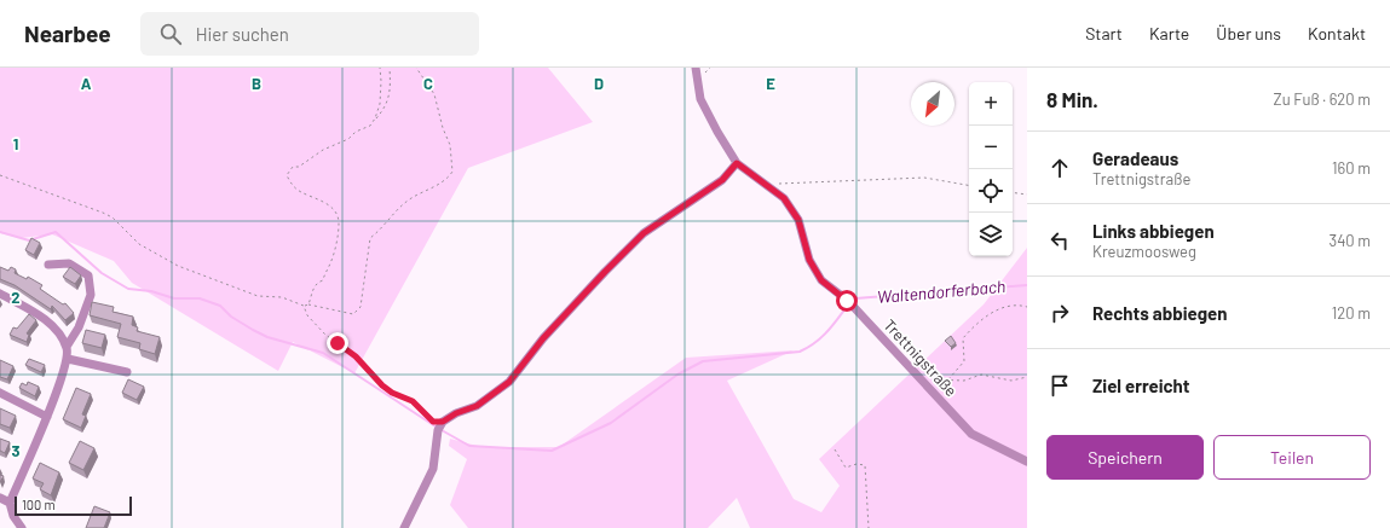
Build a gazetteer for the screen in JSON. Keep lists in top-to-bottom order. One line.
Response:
{"streets":{"street":["Trettnigstraße"]},"water":["Waltendorferbach"],"scale_bar":"100 m","north":"bottom left","page":{"header":"Nearbee","search":"Hier suchen","nav":["Start","Karte","Über uns","Kontakt"],"heading":["8 Min.","Zu Fuß · 620 m"],"map_buttons":["+","−"],"list":[["Geradeaus","Trettnigstraße","160 m"],["Links abbiegen","Kreuzmoosweg","340 m"],["Rechts abbiegen","120 m"],"Ziel erreicht"],"buttons":["Speichern","Teilen"],"scale":"100 m"},"grid":{"columns":["A","B","C","D","E"],"rows":["1","2","3"]}}
